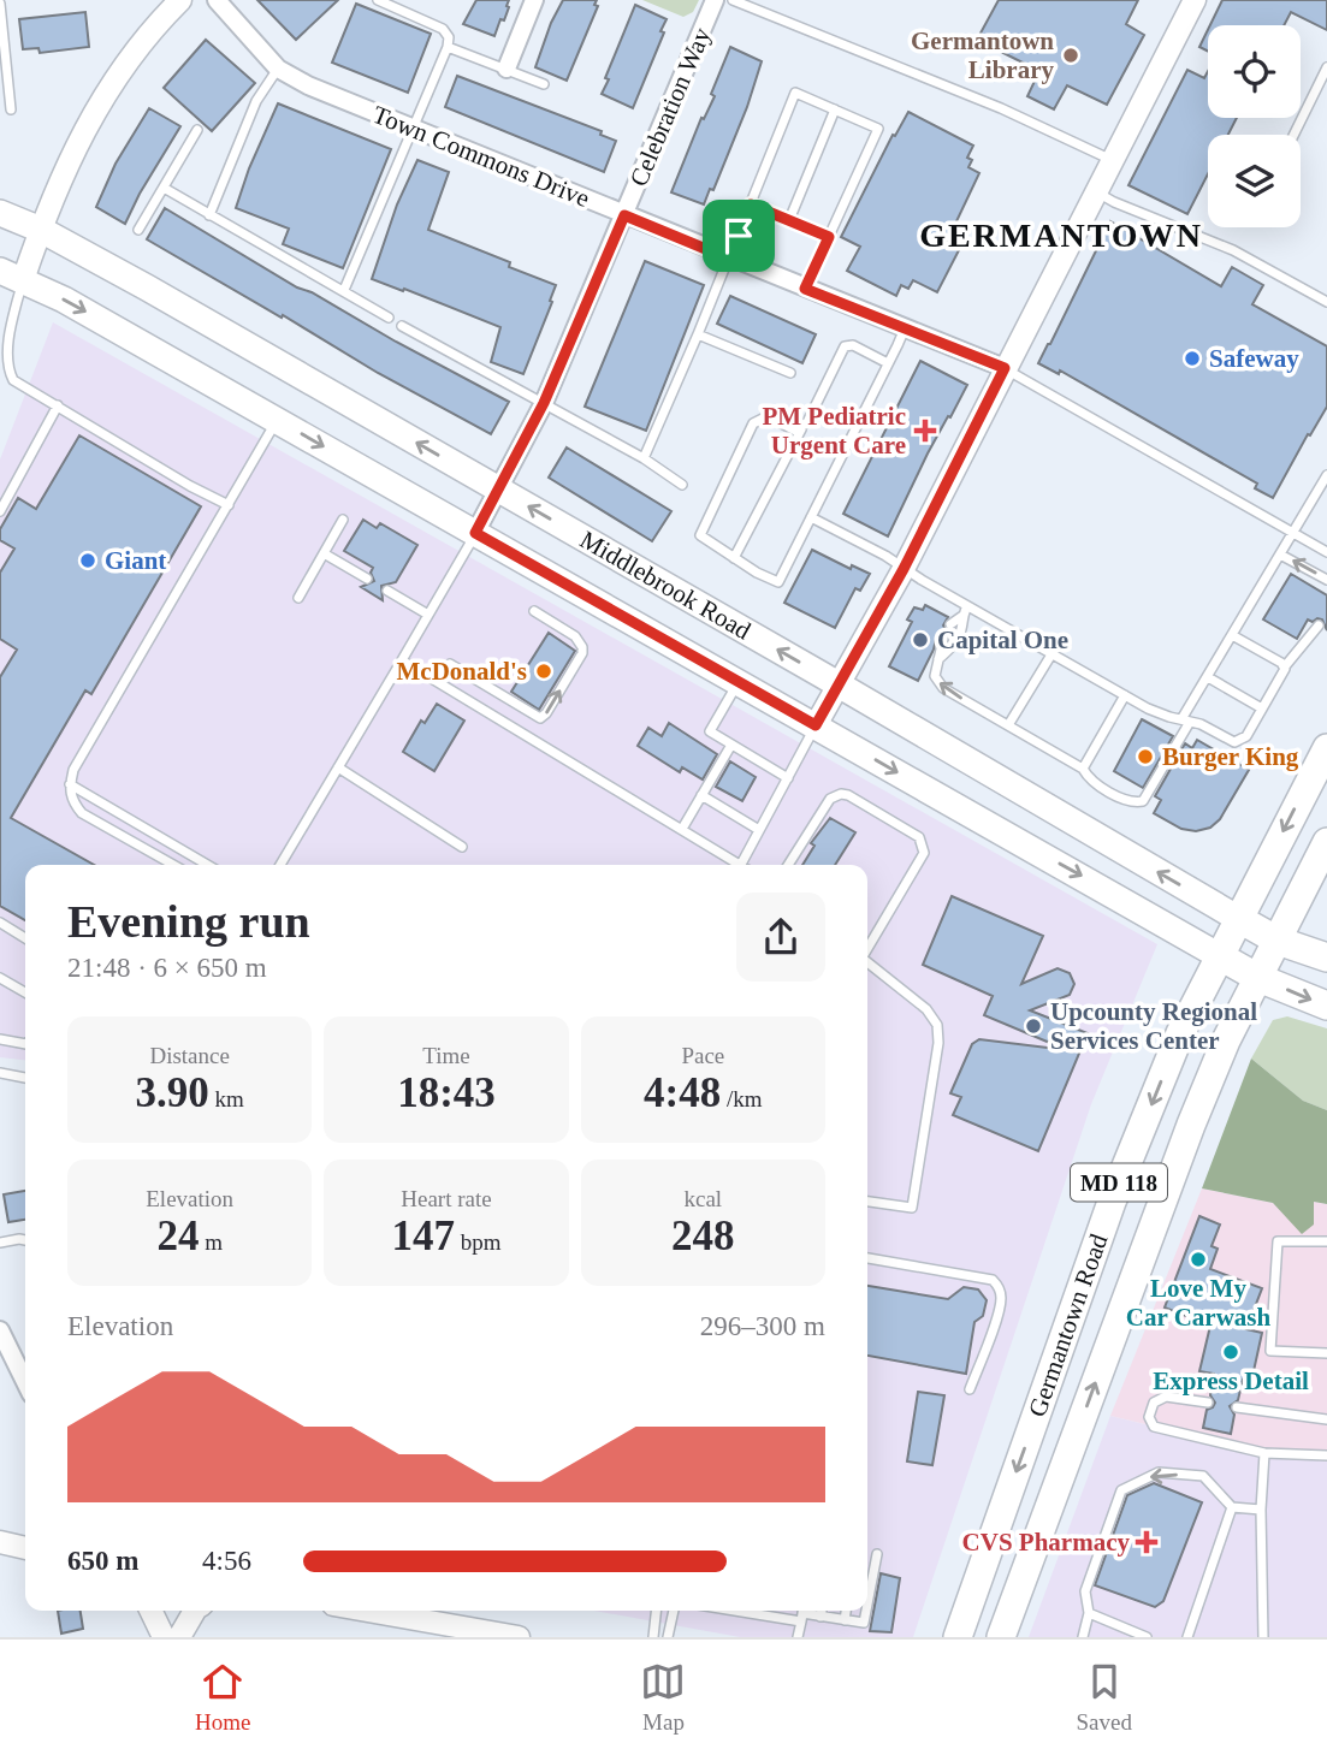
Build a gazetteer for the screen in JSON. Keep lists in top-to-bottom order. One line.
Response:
{"streets":{"main road":["Middlebrook Road","MD 118","Germantown Road"],"street":["Celebration Way","Town Commons Drive"]},"crossings":[["Celebration Way","Town Commons Drive"],["Celebration Way","Middlebrook Road"],["Middlebrook Road","Germantown Road"]],"districts":["GERMANTOWN"],"places":{"other":["Germantown Library","Safeway","Giant","Capital One","McDonald's","Burger King","Upcounty Regional Services Center","Love My Car Carwash","Express Detail"],"health":["PM Pediatric Urgent Care","CVS Pharmacy"]},"page":{"heading":["Evening run","21:48 · 6 × 650 m"],"stats":[["Distance","3.90 km"],["Time","18:43"],["Pace","4:48 /km"],["Elevation","24 m"],["Heart rate","147 bpm"],["kcal","248"]],"chart":["Elevation","296–300 m"],"list":[{"name":"650 m","note":"4:56"}],"tabs":["Home","Map","Saved"]}}
